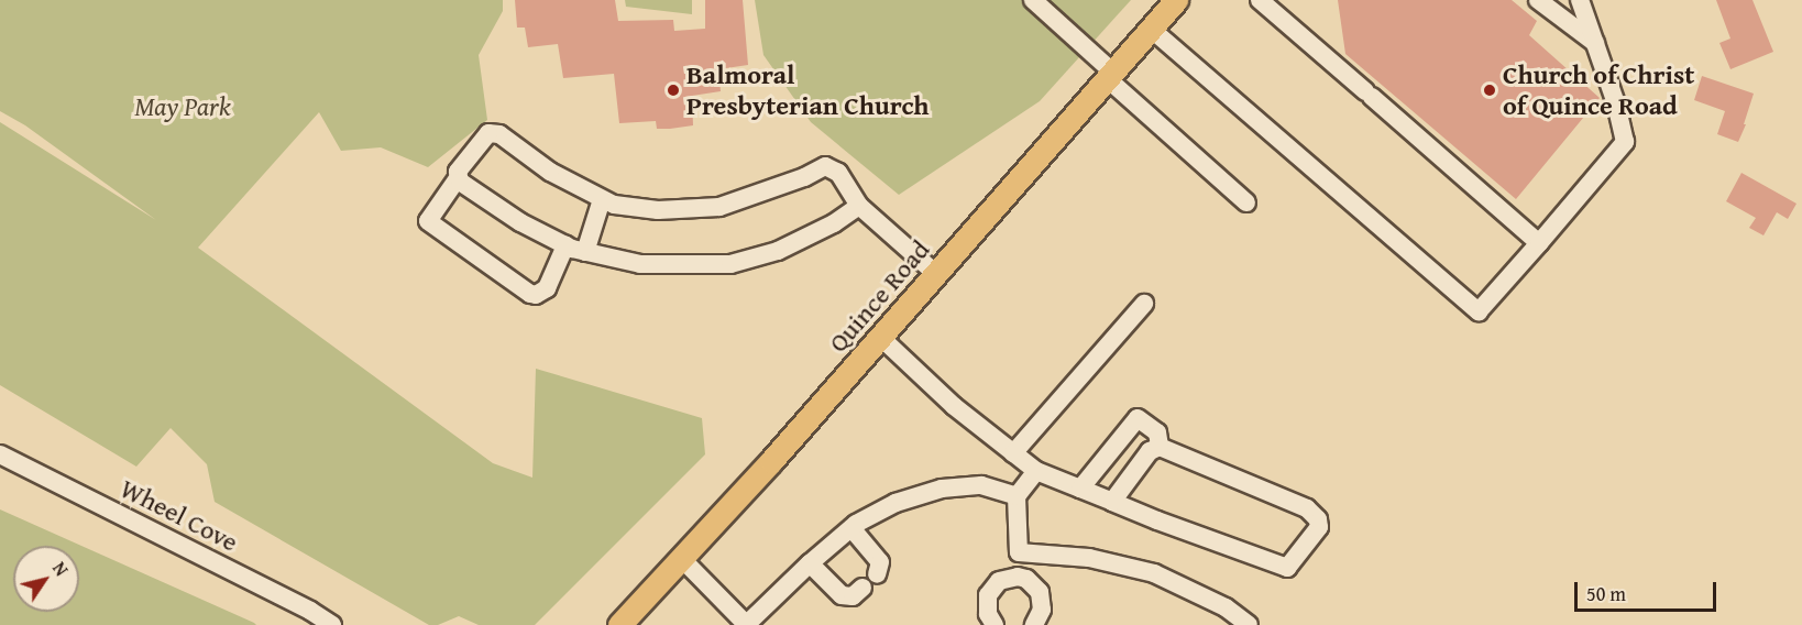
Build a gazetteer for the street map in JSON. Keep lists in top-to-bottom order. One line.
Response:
{"streets":{"main road":["Quince Road"],"street":["Wheel Cove"]},"parks":["May Park"],"places":["Balmoral Presbyterian Church","Church of Christ of Quince Road"],"scale_bar":"50 m","north":"top right"}
